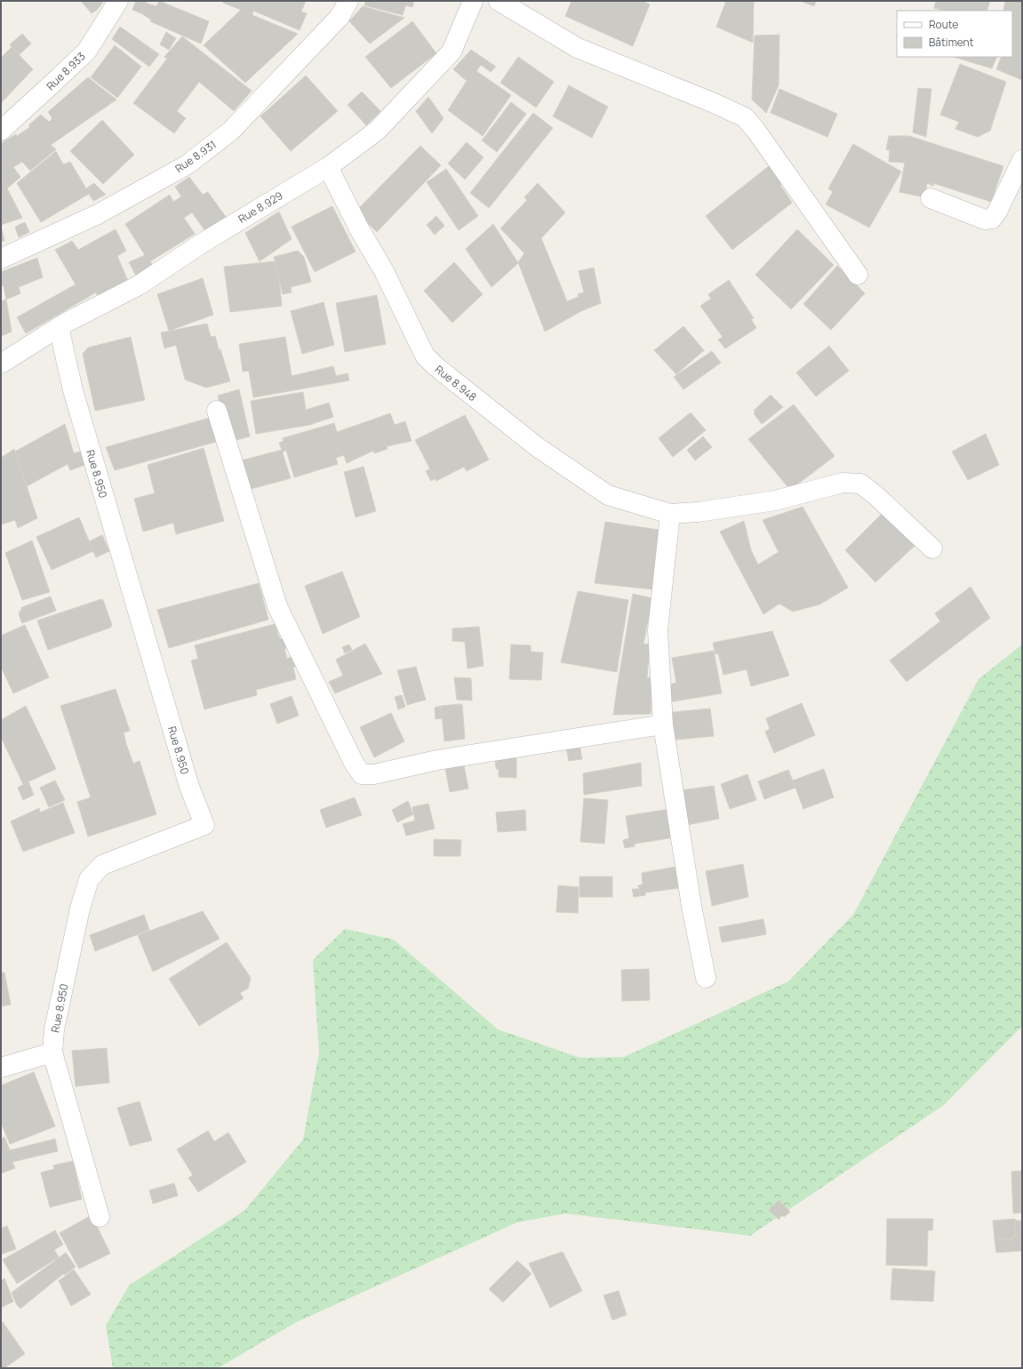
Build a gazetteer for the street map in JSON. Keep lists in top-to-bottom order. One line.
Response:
{"streets":{"street":["Rue 8.933","Rue 8.931","Rue 8.929","Rue 8.948","Rue 8.950"]},"crossings":[["Rue 8.929","Rue 8.948"],["Rue 8.929","Rue 8.950"]],"legend":["Route","Bâtiment"]}
